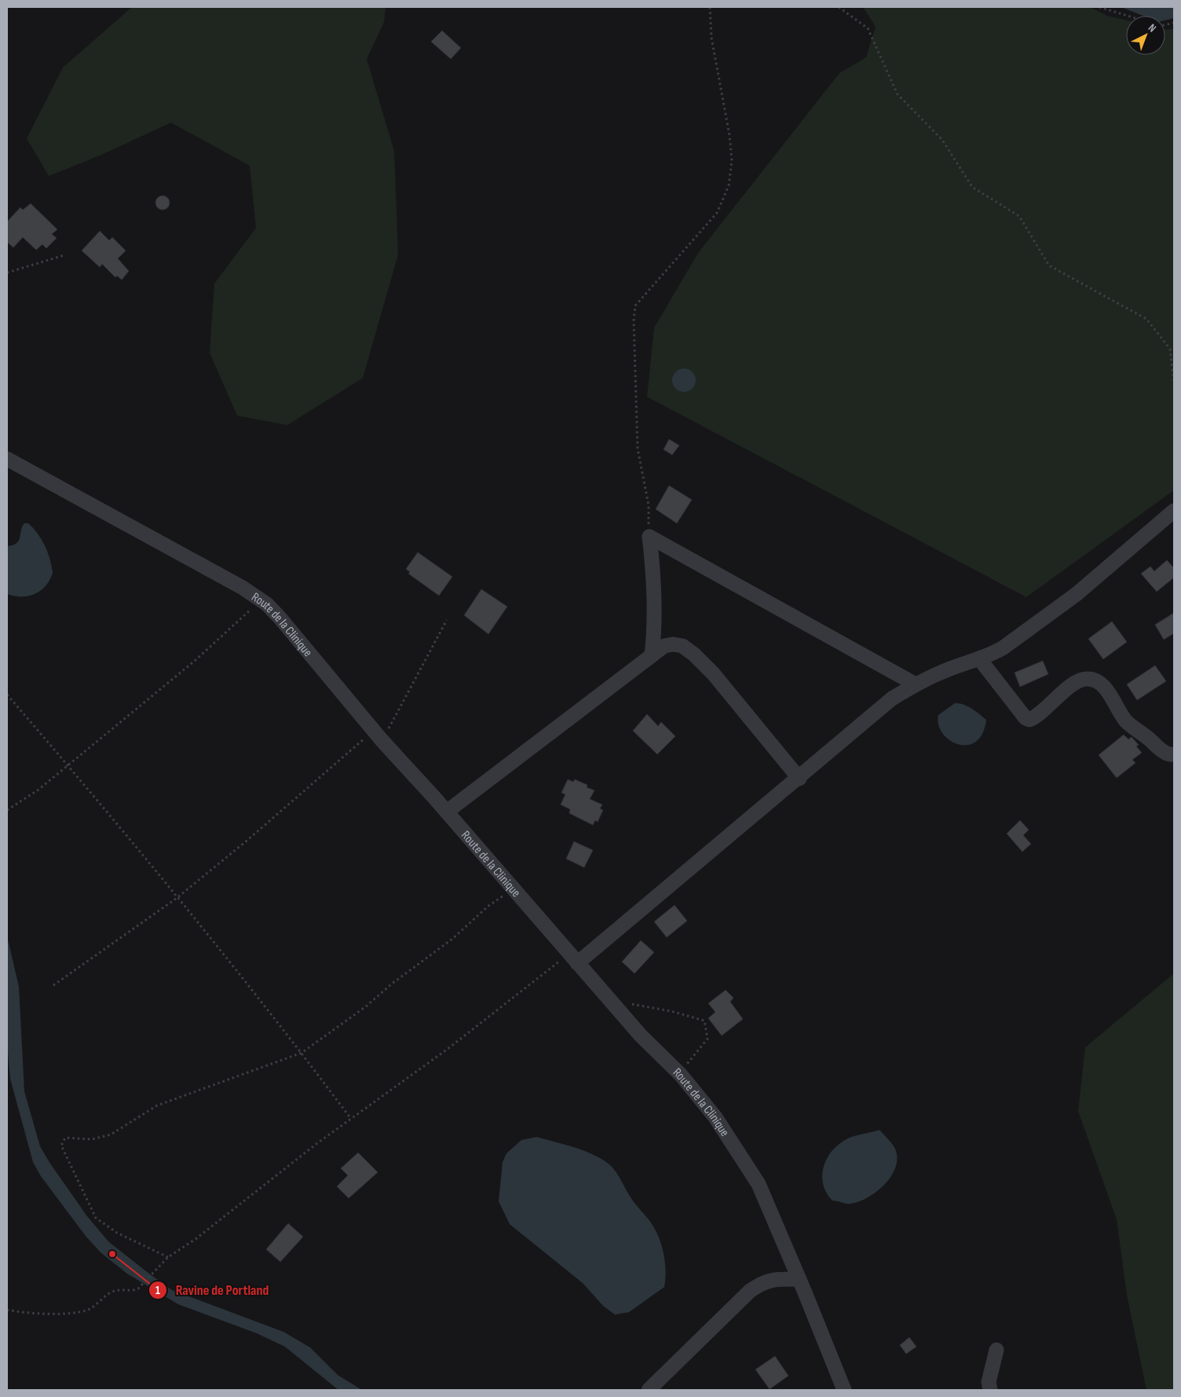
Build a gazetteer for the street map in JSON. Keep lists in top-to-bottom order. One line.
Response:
{"streets":{"street":["Route de la Clinique"]},"places":["Ravine de Portland"],"north":"top right"}
